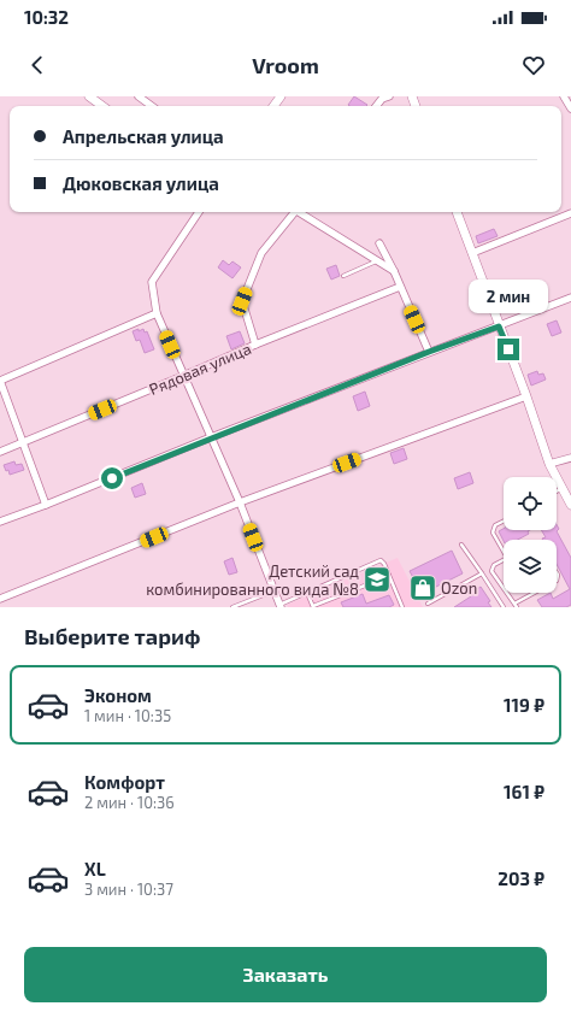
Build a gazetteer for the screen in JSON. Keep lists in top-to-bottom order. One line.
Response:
{"streets":{"street":["Рядовая улица"]},"places":{"school or university":["Детский сад комбинированного вида №8"],"shop":["Ozon"]},"page":{"status":"10:32","header":"Vroom","banner":["Апрельская улица","Дюковская улица"],"bubble":"2 мин","heading":"Выберите тариф","list":[{"name":"Эконом","note":"1 мин · 10:35","value":"119 ₽"},{"name":"Комфорт","note":"2 мин · 10:36","value":"161 ₽"},{"name":"XL","note":"3 мин · 10:37","value":"203 ₽"}],"buttons":"Заказать"}}
